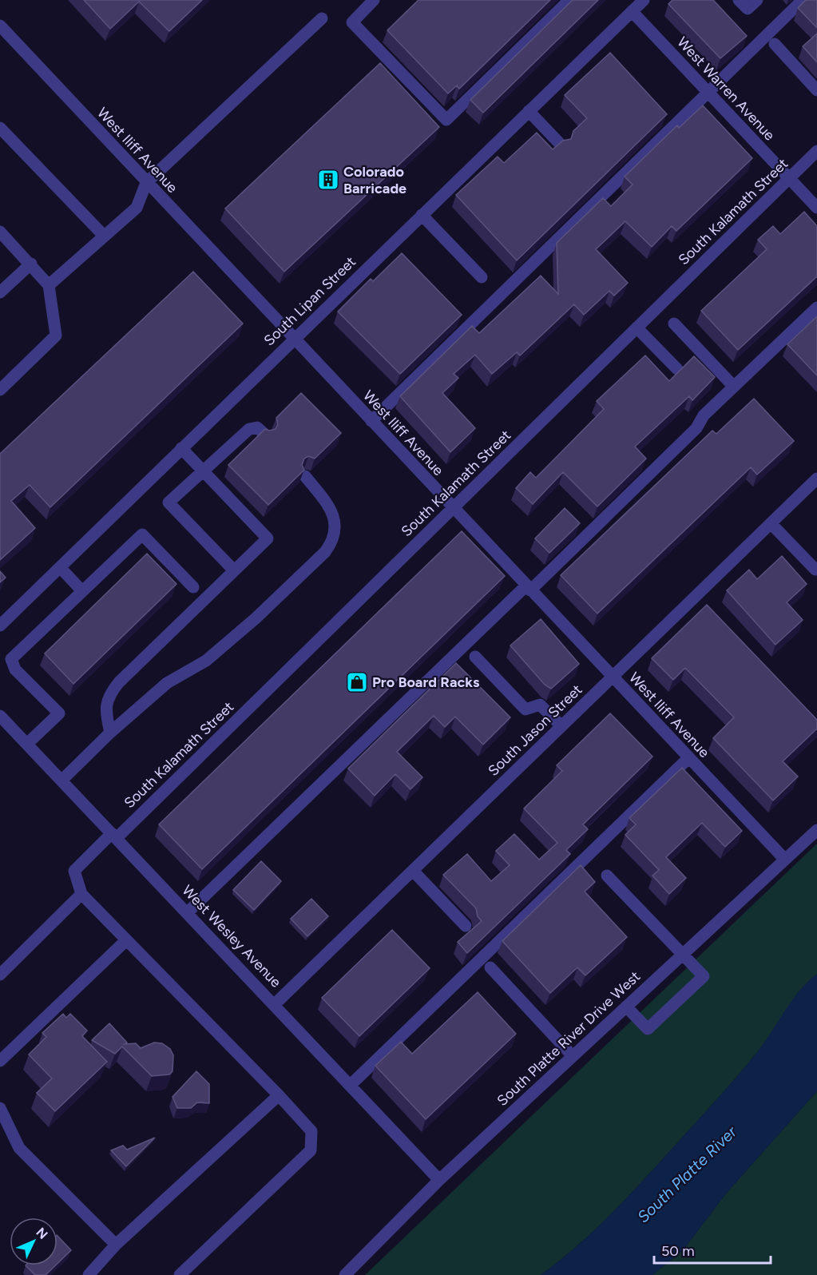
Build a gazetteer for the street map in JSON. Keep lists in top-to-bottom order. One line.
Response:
{"streets":{"street":["West Warren Avenue","West Iliff Avenue","South Kalamath Street","South Lipan Street","South Jason Street","West Wesley Avenue","South Platte River Drive West"]},"crossings":[["West Warren Avenue","South Kalamath Street"],["West Warren Avenue","South Lipan Street"],["West Iliff Avenue","South Kalamath Street"],["West Iliff Avenue","South Lipan Street"],["West Iliff Avenue","South Jason Street"],["West Iliff Avenue","South Platte River Drive West"],["South Kalamath Street","West Wesley Avenue"],["South Jason Street","West Wesley Avenue"],["West Wesley Avenue","South Platte River Drive West"]],"water":["South Platte River"],"places":{"building":["Colorado Barricade"],"shop":["Pro Board Racks"]},"scale_bar":"50 m","north":"top right"}
